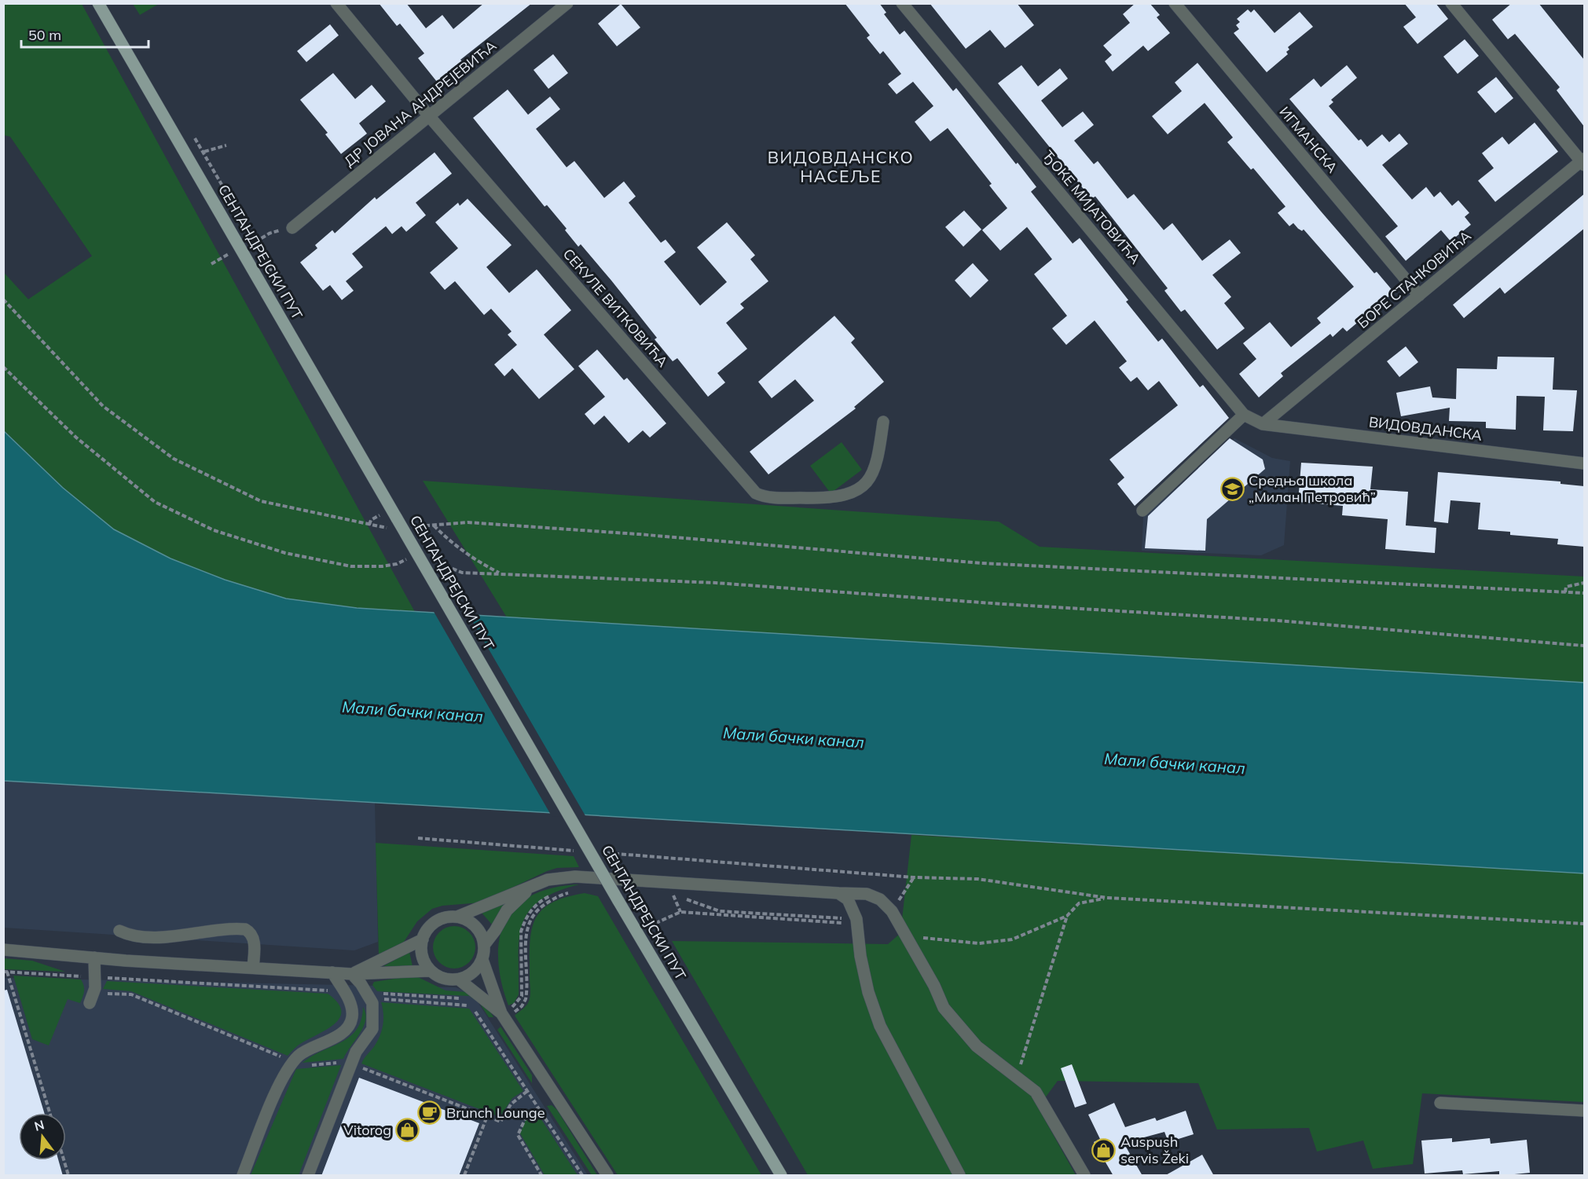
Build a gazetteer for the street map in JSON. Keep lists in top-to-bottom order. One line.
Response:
{"streets":{"main road":["СЕНТАНДРЕЈСКИ ПУТ"],"street":["ДР ЈОВАНА АНДРЕЈЕВИЋА","ИГМАНСКА","ЂОКЕ МИЈАТОВИЋА","БОРЕ СТАНКОВИЋА","СЕКУЛЕ ВИТКОВИЋА","ВИДОВДАНСКА"]},"crossings":[["ДР ЈОВАНА АНДРЕЈЕВИЋА","СЕКУЛЕ ВИТКОВИЋА"],["ИГМАНСКА","БОРЕ СТАНКОВИЋА"],["ЂОКЕ МИЈАТОВИЋА","БОРЕ СТАНКОВИЋА"],["ЂОКЕ МИЈАТОВИЋА","ВИДОВДАНСКА"],["БОРЕ СТАНКОВИЋА","ВИДОВДАНСКА"]],"districts":["ВИДОВДАНСКО НАСЕЉЕ"],"water":["Мали бачки канал"],"places":{"school or university":["Средња школа „Милан Петровић”"],"cafe":["Brunch Lounge"],"shop":["Vitorog","Auspush servis Žeki"]},"scale_bar":"50 m","north":"top"}
